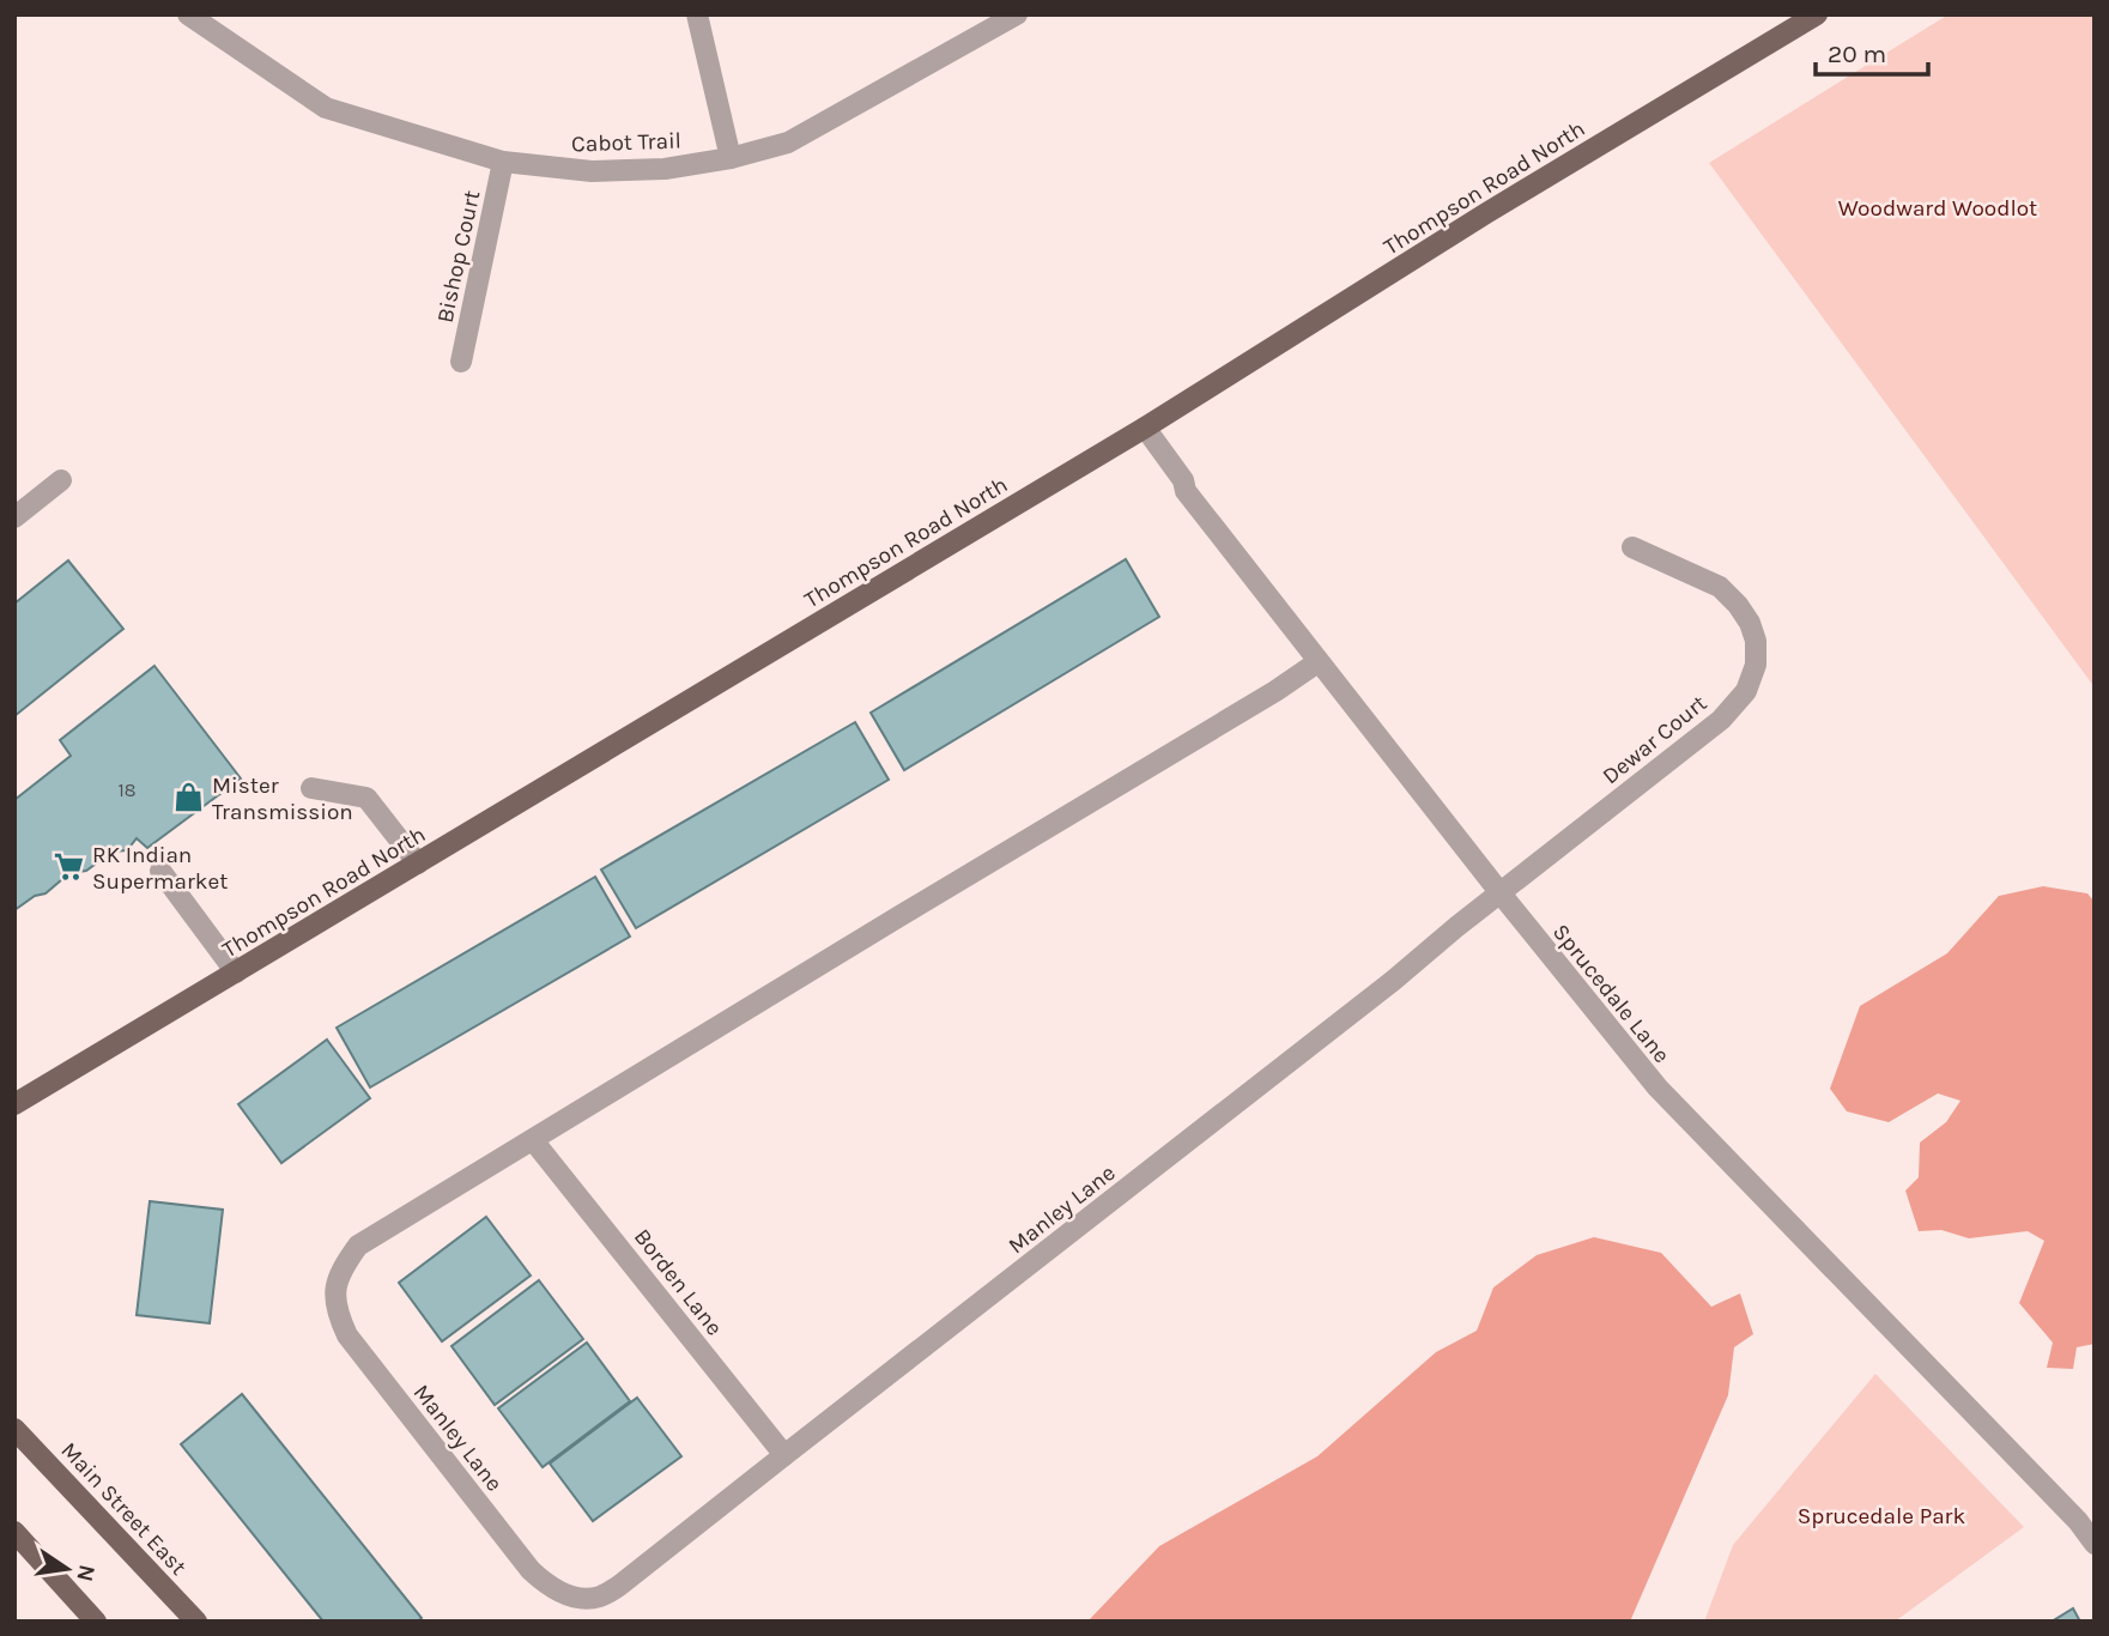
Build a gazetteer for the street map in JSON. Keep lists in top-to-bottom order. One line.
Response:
{"streets":{"main road":["Thompson Road North","Main Street East"],"street":["Cabot Trail","Bishop Court","Dewar Court","Sprucedale Lane","Manley Lane","Borden Lane"]},"crossings":[["Cabot Trail","Bishop Court"],["Thompson Road North","Sprucedale Lane"],["Dewar Court","Sprucedale Lane"],["Dewar Court","Manley Lane"],["Sprucedale Lane","Manley Lane"],["Manley Lane","Borden Lane"]],"parks":["Woodward Woodlot","Sprucedale Park"],"places":{"shop":["Mister Transmission"],"supermarket":["RK Indian Supermarket"]},"house_numbers":["18"],"scale_bar":"20 m","north":"right"}
